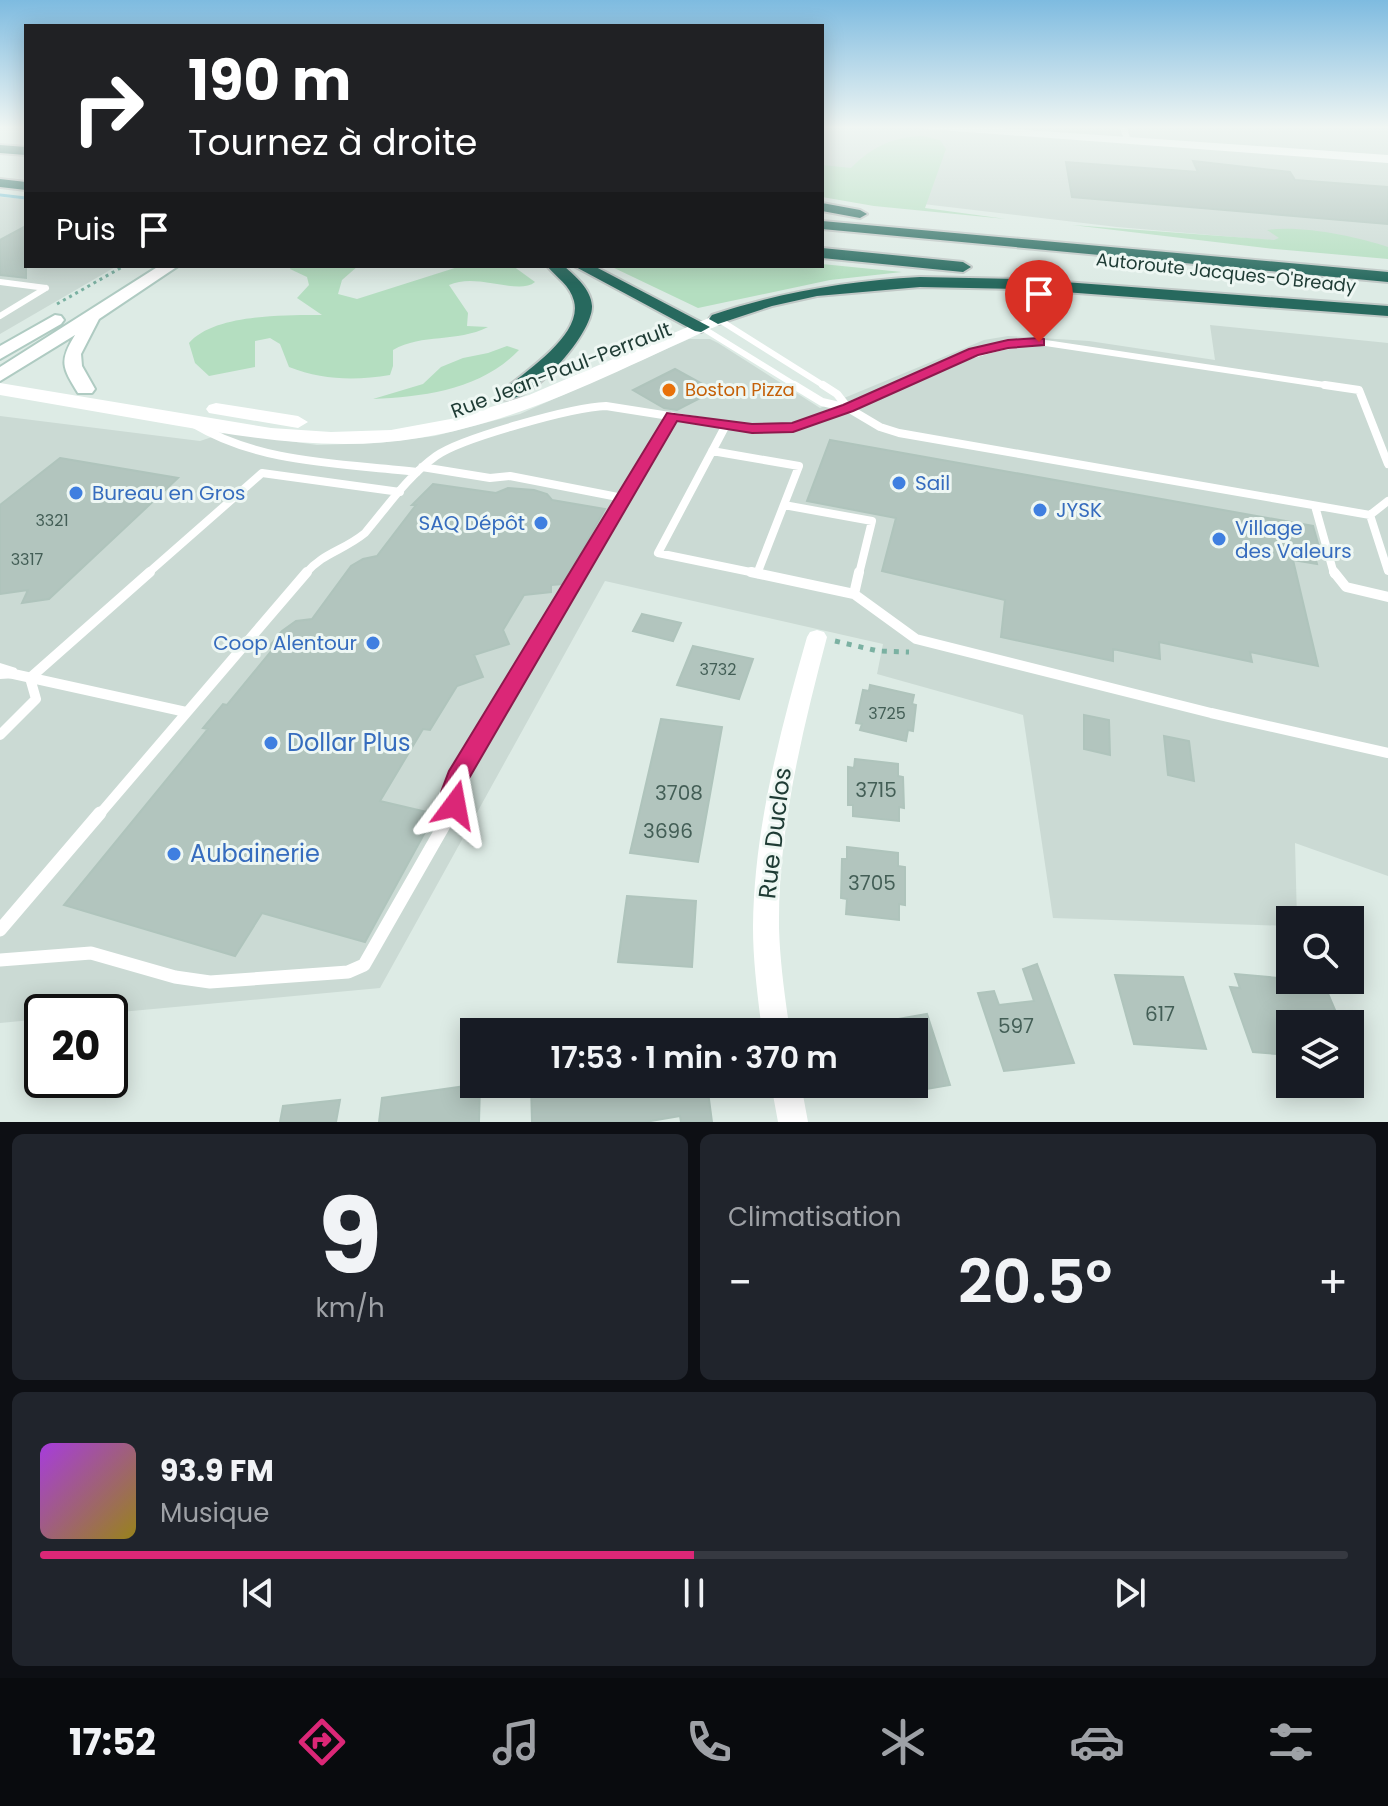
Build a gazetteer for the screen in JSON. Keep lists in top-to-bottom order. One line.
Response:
{"streets":{"highway":["Autoroute Jacques-O'Bready"],"street":["Rue Jean-Paul-Perrault","Rue Duclos"]},"places":["Boston Pizza","Sail","Bureau en Gros","JYSK","SAQ Dépôt","Village des Valeurs","Coop Alentour","Dollar Plus","Aubainerie"],"house_numbers":["3321","3317","3732","3725","3715","3708","3696","3705","617","597"],"page":{"turn":["190 m","Tournez à droite"],"then":"Puis","limit":"20","trip":"17:53 · 1 min · 370 m","tile":[["9","km/h"],"Climatisation"],"heat":["−","20.5°","+"],"song":["93.9 FM","Musique"],"tabs":"17:52"}}
